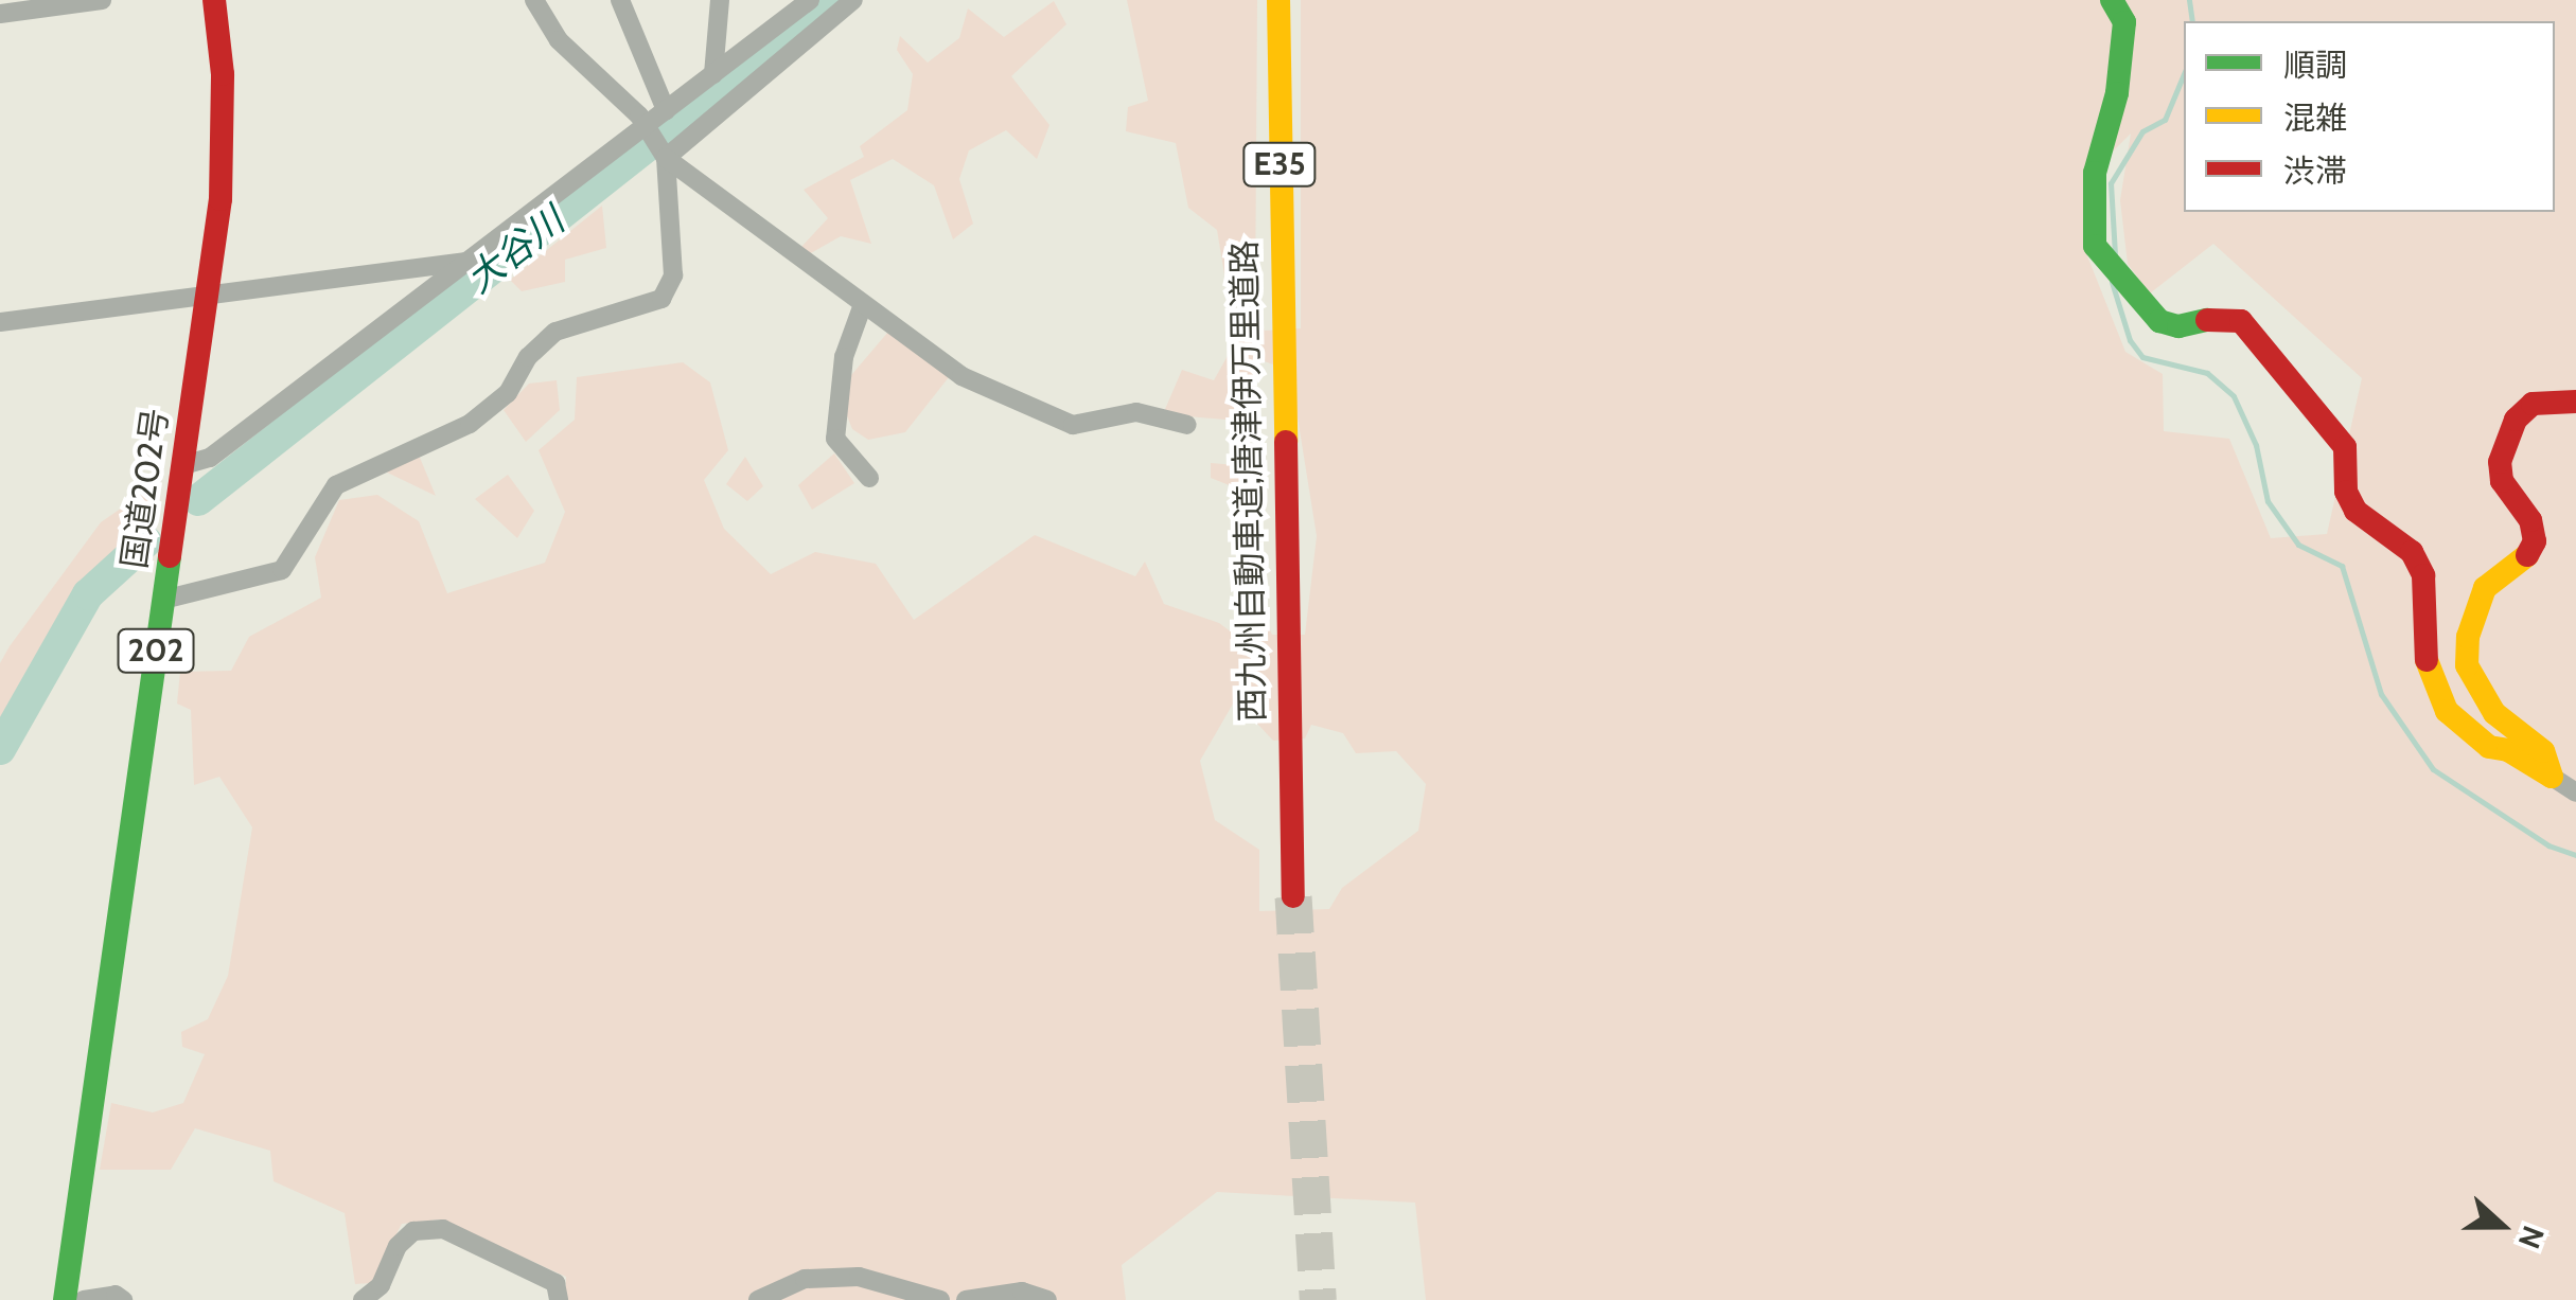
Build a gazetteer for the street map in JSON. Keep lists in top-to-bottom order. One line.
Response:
{"streets":{"main road":["E35","西九州自動車道;唐津伊万里道路","国道202号","202"]},"water":["大谷川"],"legend":["順調","混雑","渋滞"],"north":"right"}
